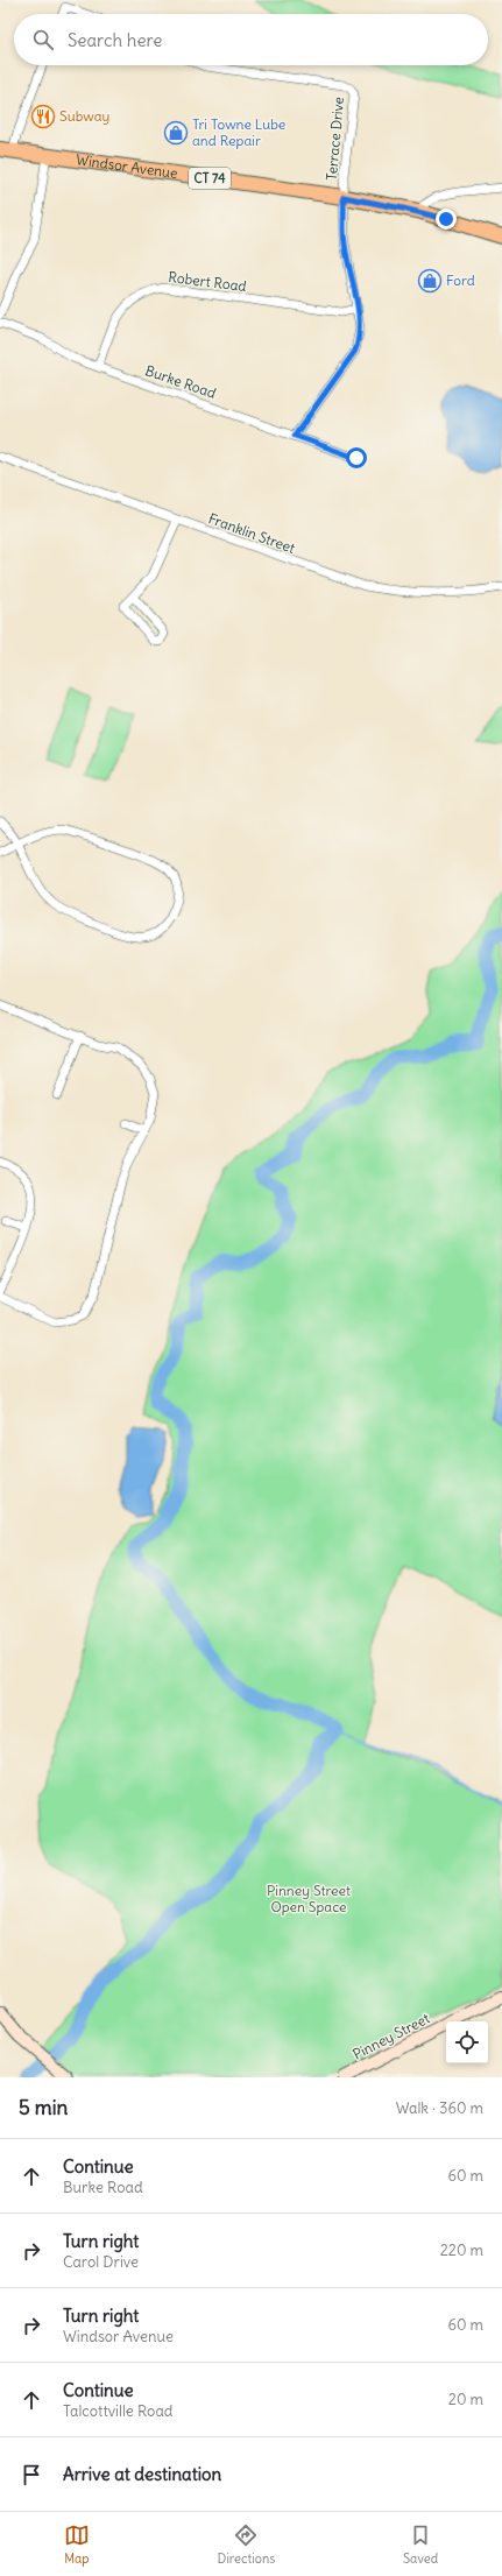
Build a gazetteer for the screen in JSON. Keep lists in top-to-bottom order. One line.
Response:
{"streets":{"main road":["Windsor Avenue","CT 74","Pinney Street"],"street":["Terrace Drive","Robert Road","Burke Road","Franklin Street"]},"crossings":[["Terrace Drive","Windsor Avenue"],["Robert Road","Burke Road"]],"parks":["Pinney Street Open Space"],"places":{"restaurant":["Subway"],"shop":["Tri Towne Lube and Repair","Ford"]},"page":{"search":"Search here","heading":["5 min","Walk · 360 m"],"list":[["Continue","Burke Road","60 m"],["Turn right","Carol Drive","220 m"],["Turn right","Windsor Avenue","60 m"],["Continue","Talcottville Road","20 m"],"Arrive at destination"],"nav":["Map","Directions","Saved"]}}
